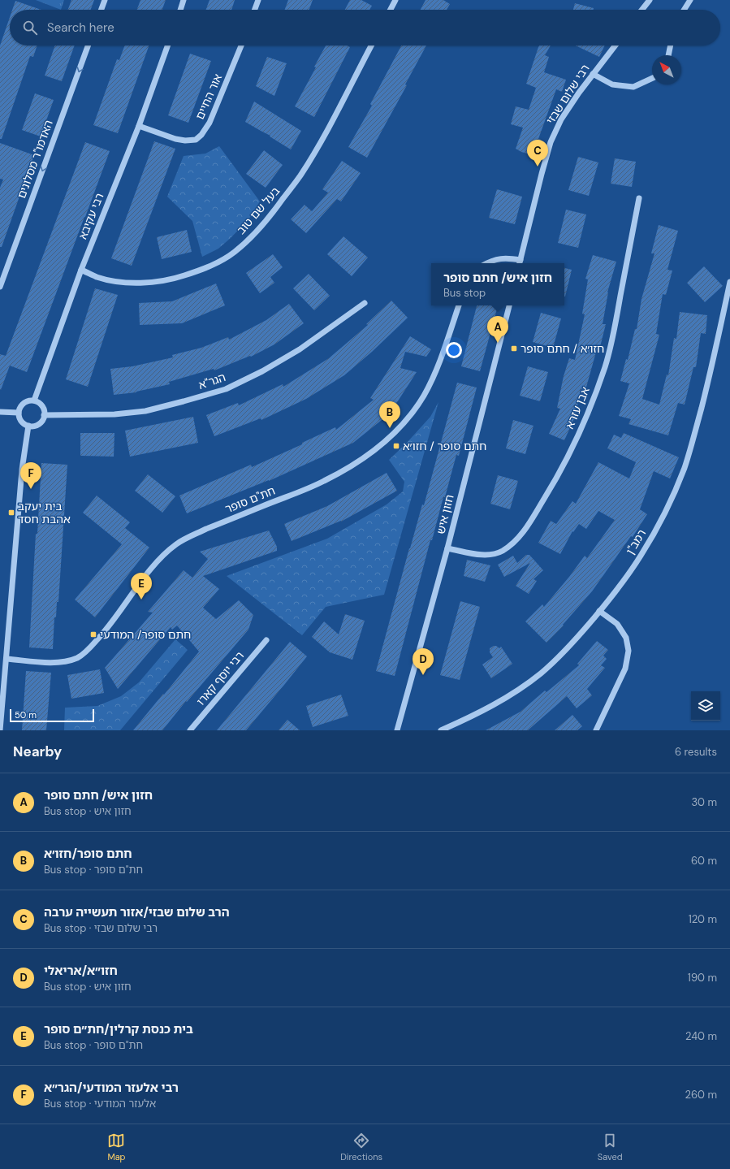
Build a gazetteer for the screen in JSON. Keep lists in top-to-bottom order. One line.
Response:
{"streets":{"street":["רבי שלום שבזי","אור החיים","האדמו\"ר מסלונים","בעל שם טוב","רבי עקיבא","הגר\"א","אבן עזרא","חת\"ם סופר","חזון איש","רמב\"ן","רבי יוסף קארו"]},"crossings":[["אור החיים","רבי עקיבא"],["בעל שם טוב","רבי עקיבא"],["רבי עקיבא","הגר\"א"],["אבן עזרא","חזון איש"]],"one_way":["האדמו\"ר מסלונים"],"places":{"transit":["חזו׳א / חתם סופר","חתם סופר / חזו׳א","בית יעקב אהבת חסד","חתם סופר/ המודעי"]},"scale_bar":"50 m","north":"top left","page":{"search":"Search here","pins":["C","A","B","F","E","D"],"popup":["חזון איש/ חתם סופר","Bus stop"],"scale":"50 m","heading":["Nearby","6 results"],"list":[{"mark":"A","name":"חזון איש/ חתם סופר","note":"Bus stop · חזון איש","value":"30 m"},{"mark":"B","name":"חתם סופר/חזו׳א","note":"Bus stop · חת\"ם סופר","value":"60 m"},{"mark":"C","name":"הרב שלום שבזי/אזור תעשייה ערבה","note":"Bus stop · רבי שלום שבזי","value":"120 m"},{"mark":"D","name":"חזו״א/אריאלי","note":"Bus stop · חזון איש","value":"190 m"},{"mark":"E","name":"בית כנסת קרלין/חת״ם סופר","note":"Bus stop · חת\"ם סופר","value":"240 m"},{"mark":"F","name":"רבי אלעזר המודעי/הגר״א","note":"Bus stop · אלעזר המודעי","value":"260 m"}],"nav":["Map","Directions","Saved"]}}
